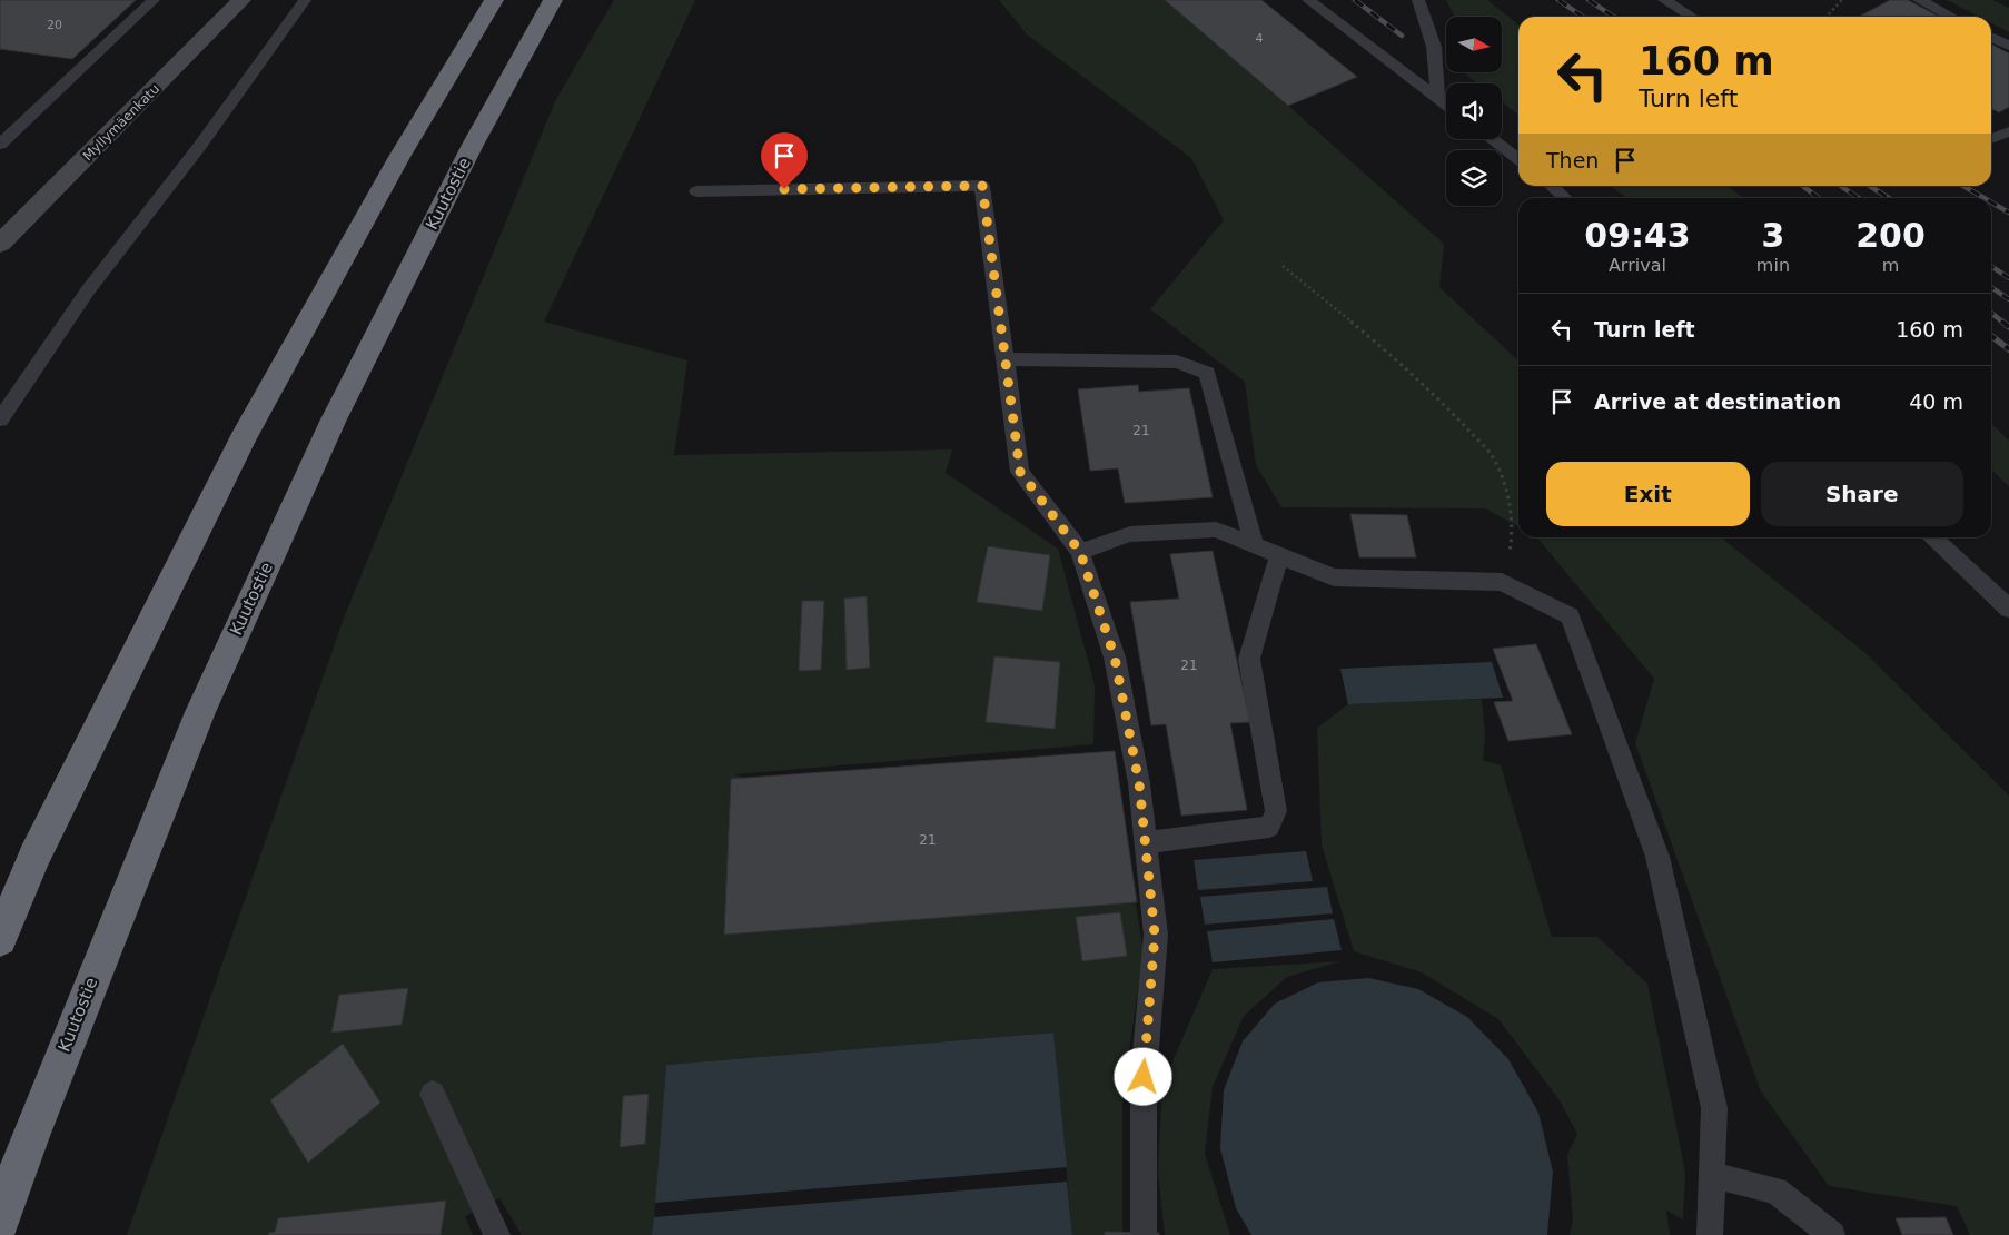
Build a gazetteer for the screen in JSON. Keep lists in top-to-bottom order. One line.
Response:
{"streets":{"highway":["Kuutostie"],"main road":["Myllymäenkatu"]},"house_numbers":["20","4","21","21","21"],"north":"right","page":{"turn":["160 m","Turn left"],"then":"Then","eta":["09:43","Arrival","3","min","200","m"],"list":[{"name":"Turn left","value":"160 m"},{"name":"Arrive at destination","value":"40 m"}],"buttons":["Exit","Share"]}}
